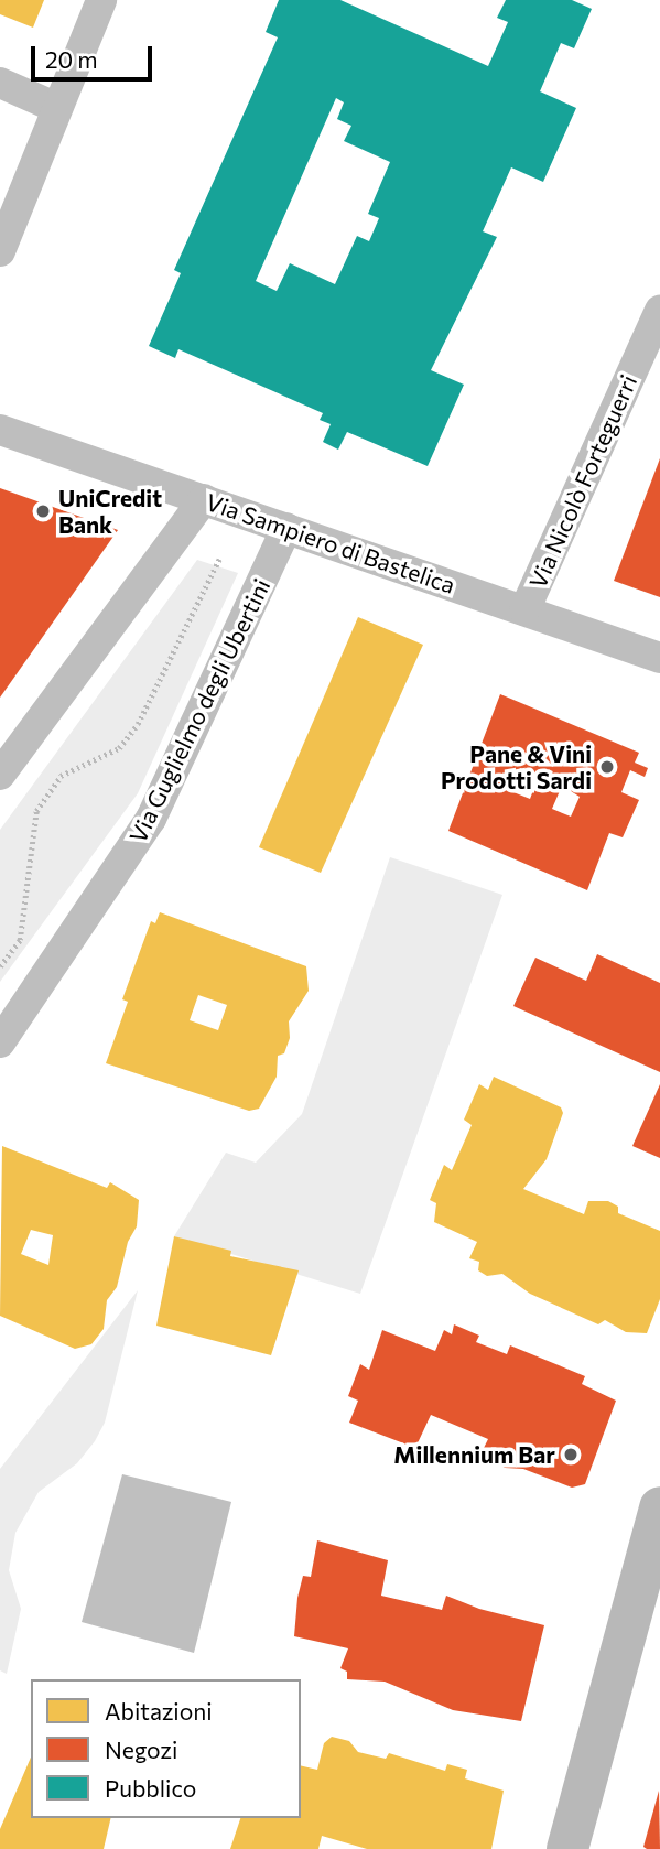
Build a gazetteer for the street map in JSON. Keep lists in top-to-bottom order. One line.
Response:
{"streets":{"street":["Via Nicolò Forteguerri","Via Sampiero di Bastelica","Via Guglielmo degli Ubertini"]},"crossings":[["Via Nicolò Forteguerri","Via Sampiero di Bastelica"],["Via Sampiero di Bastelica","Via Guglielmo degli Ubertini"]],"places":["UniCredit Bank","Pane & Vini Prodotti Sardi","Millennium Bar"],"legend":["Abitazioni","Negozi","Pubblico"],"scale_bar":"20 m"}
